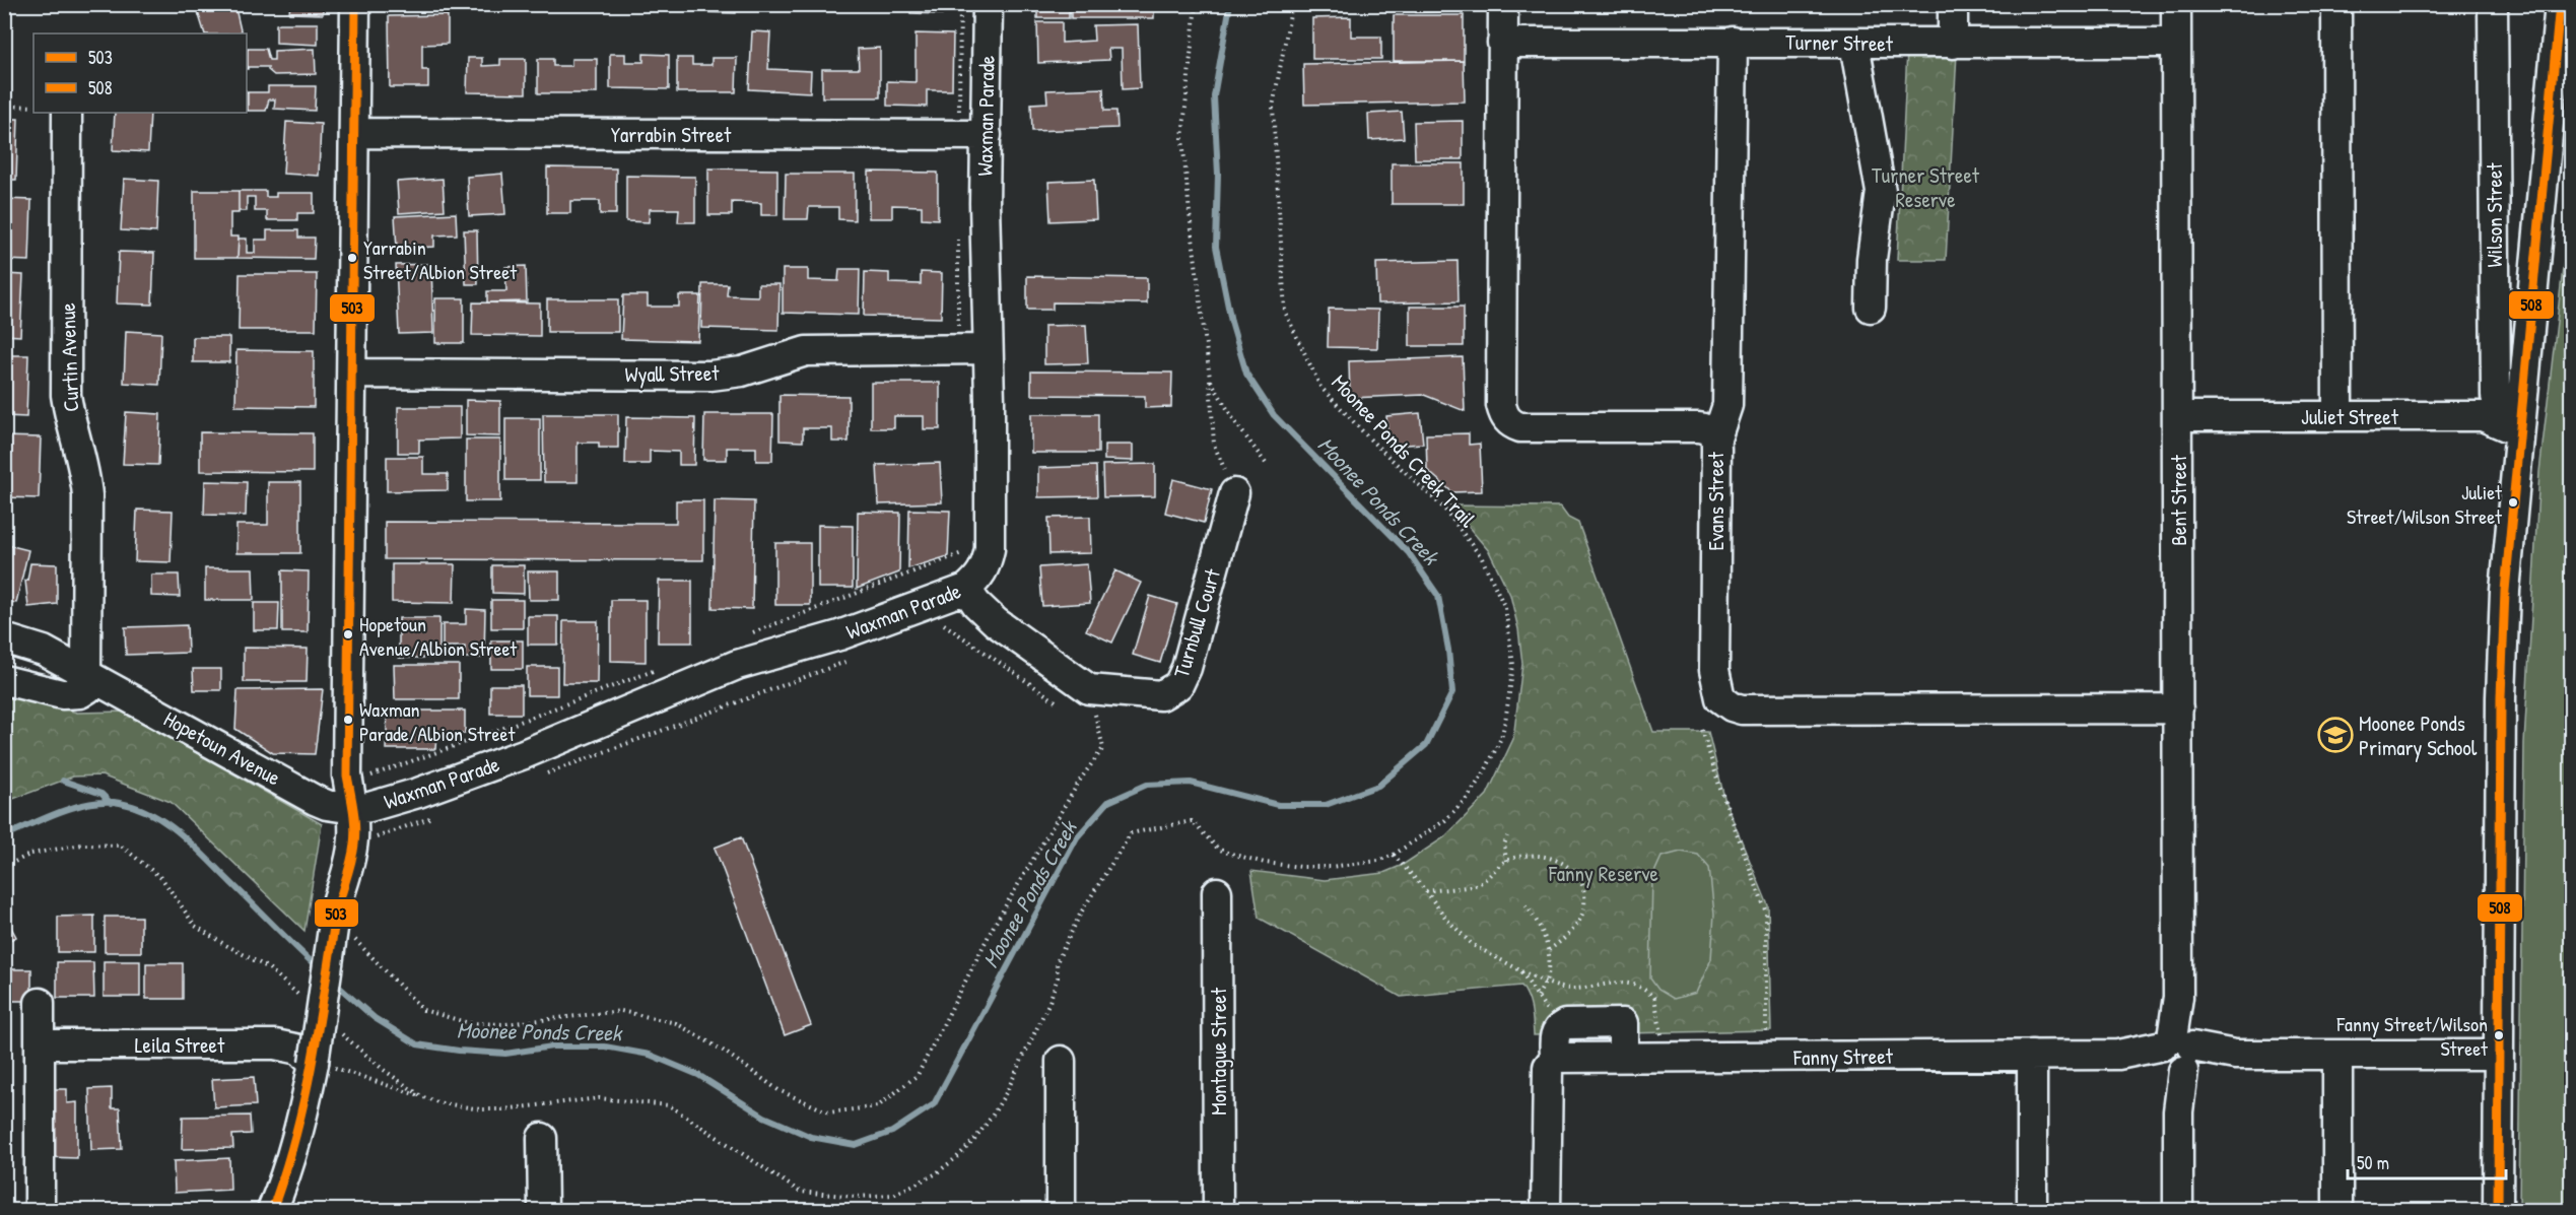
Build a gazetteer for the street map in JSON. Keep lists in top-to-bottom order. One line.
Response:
{"streets":{"street":["Turner Street","Waxman Parade","Yarrabin Street","Wilson Street","Curtin Avenue","Wyall Street","Juliet Street","Bent Street","Evans Street","Turnbull Court","Hopetoun Avenue","Leila Street","Montague Street","Fanny Street"],"path":["Moonee Ponds Creek Trail"]},"crossings":[["Turner Street","Bent Street"],["Turner Street","Evans Street"],["Waxman Parade","Yarrabin Street"],["Waxman Parade","Wyall Street"],["Waxman Parade","Turnbull Court"],["Waxman Parade","Hopetoun Avenue"],["Wilson Street","Juliet Street"],["Wilson Street","Fanny Street"],["Curtin Avenue","Hopetoun Avenue"],["Juliet Street","Bent Street"],["Bent Street","Evans Street"],["Bent Street","Fanny Street"]],"water":["Moonee Ponds Creek"],"parks":["Turner Street Reserve","Fanny Reserve"],"places":{"other":["Yarrabin Street/Albion Street","Juliet Street/Wilson Street","Hopetoun Avenue/Albion Street","Waxman Parade/Albion Street","Fanny Street/Wilson Street"],"school or university":["Moonee Ponds Primary School"]},"lines":["transit line 503","transit line 508"],"legend":["503","508"],"scale_bar":"50 m"}
